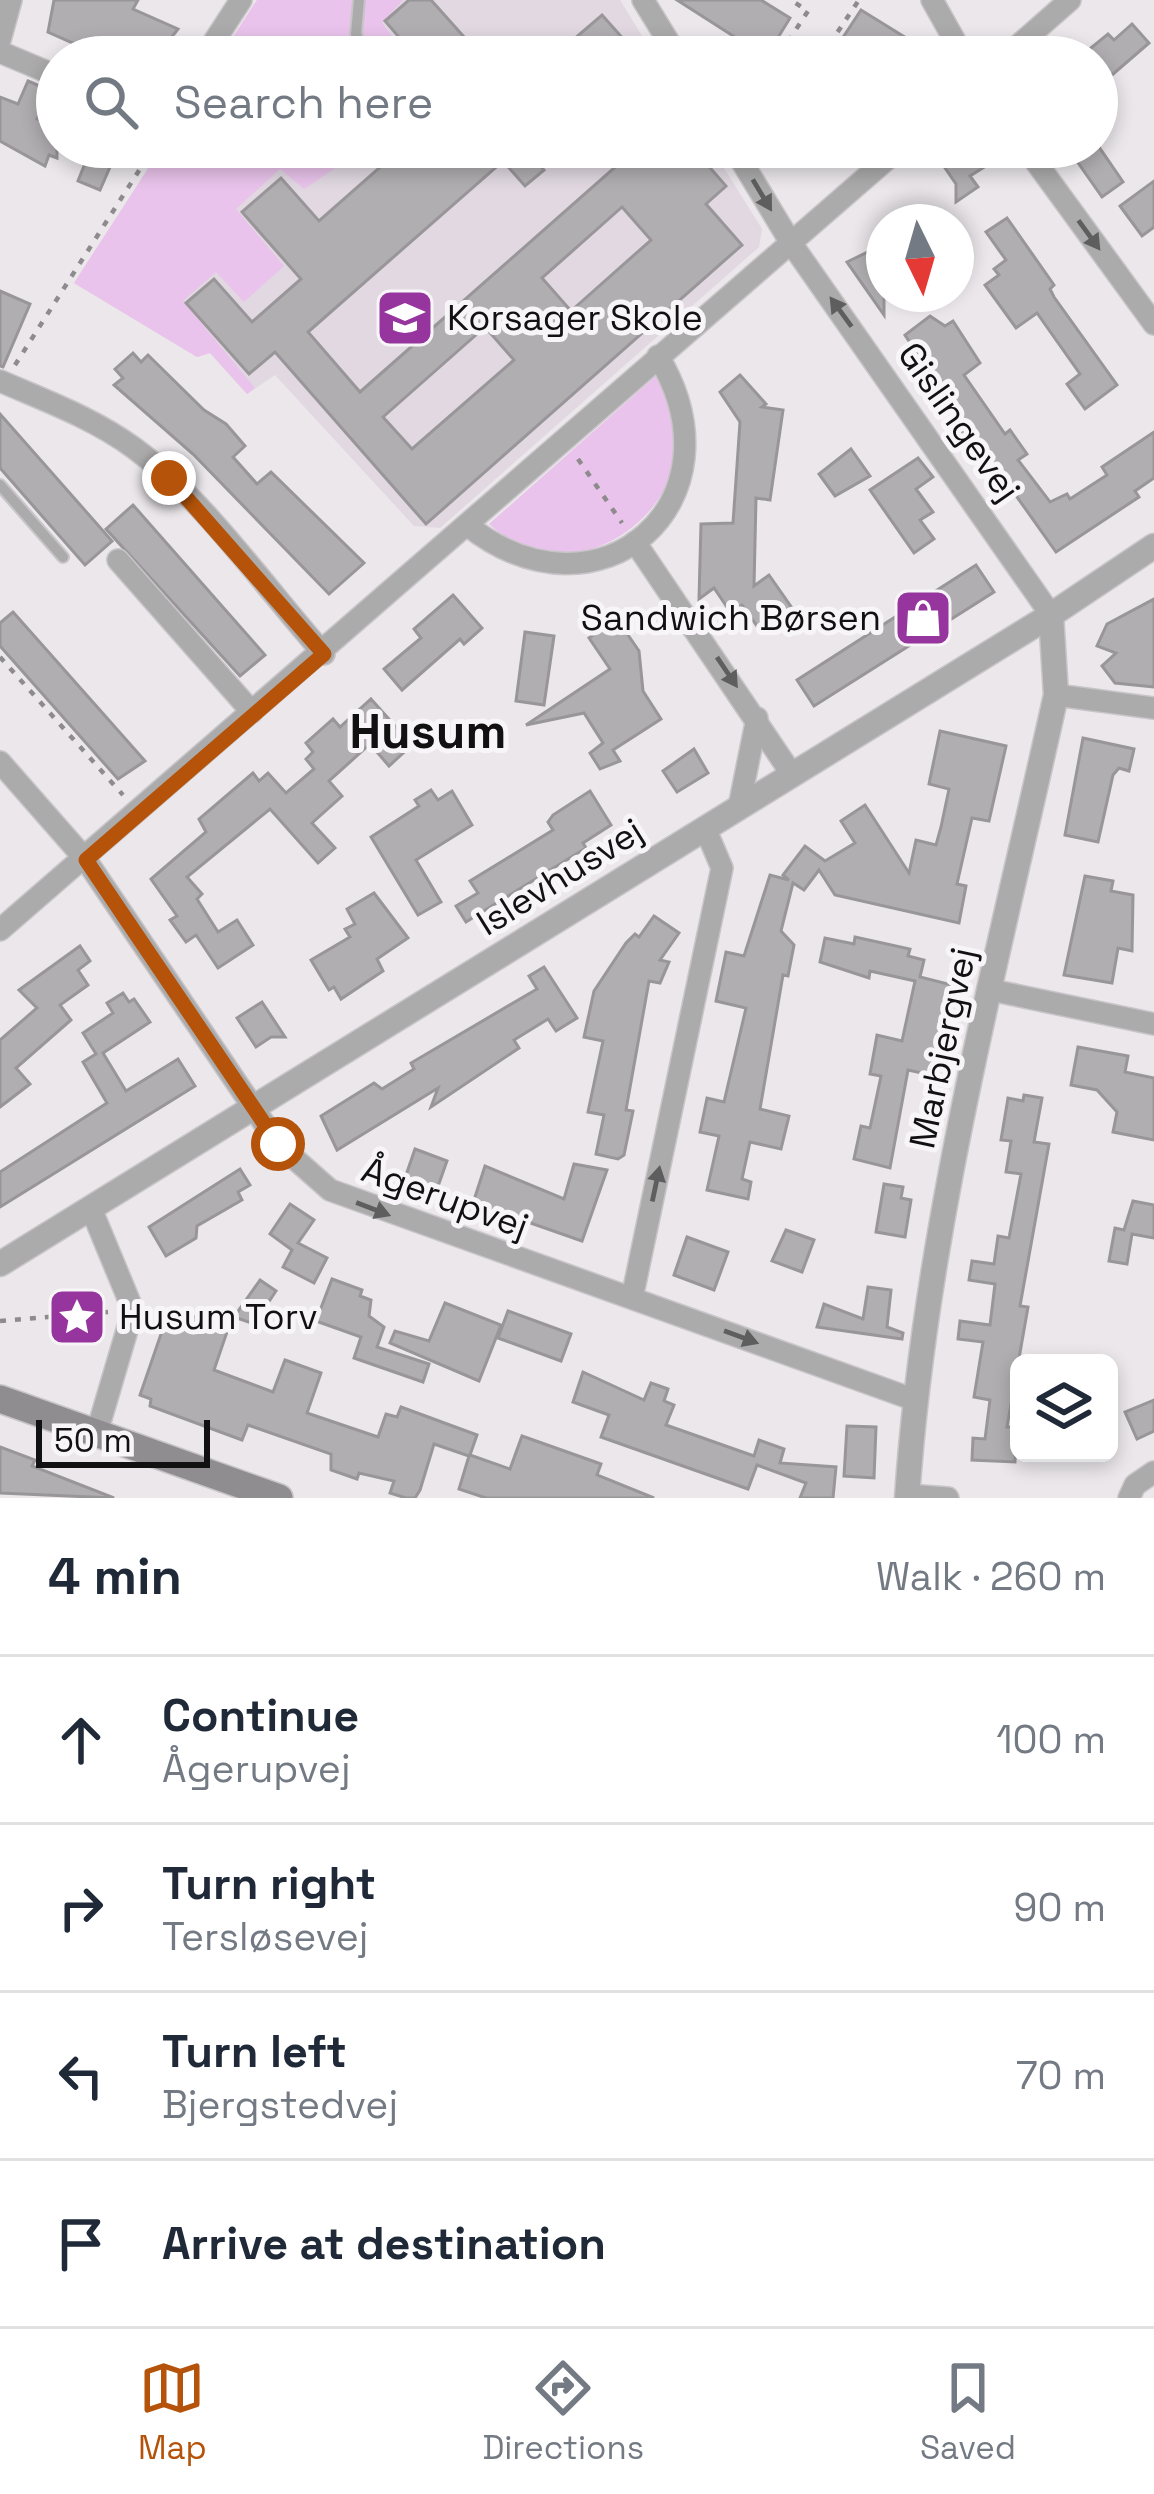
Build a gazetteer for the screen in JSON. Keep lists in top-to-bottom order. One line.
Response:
{"streets":{"street":["Gislingevej","Islevhusvej","Marbjergvej","Ågerupvej"]},"crossings":[["Gislingevej","Islevhusvej"],["Gislingevej","Marbjergvej"],["Islevhusvej","Marbjergvej"],["Islevhusvej","Ågerupvej"],["Marbjergvej","Ågerupvej"]],"one_way":["Ågerupvej"],"districts":["Husum"],"places":{"school or university":["Korsager Skole"],"shop":["Sandwich Børsen"],"place":["Husum Torv"]},"scale_bar":"50 m","north":"bottom","page":{"search":"Search here","scale":"50 m","heading":["4 min","Walk · 260 m"],"list":[["Continue","Ågerupvej","100 m"],["Turn right","Tersløsevej","90 m"],["Turn left","Bjergstedvej","70 m"],"Arrive at destination"],"nav":["Map","Directions","Saved"]}}
